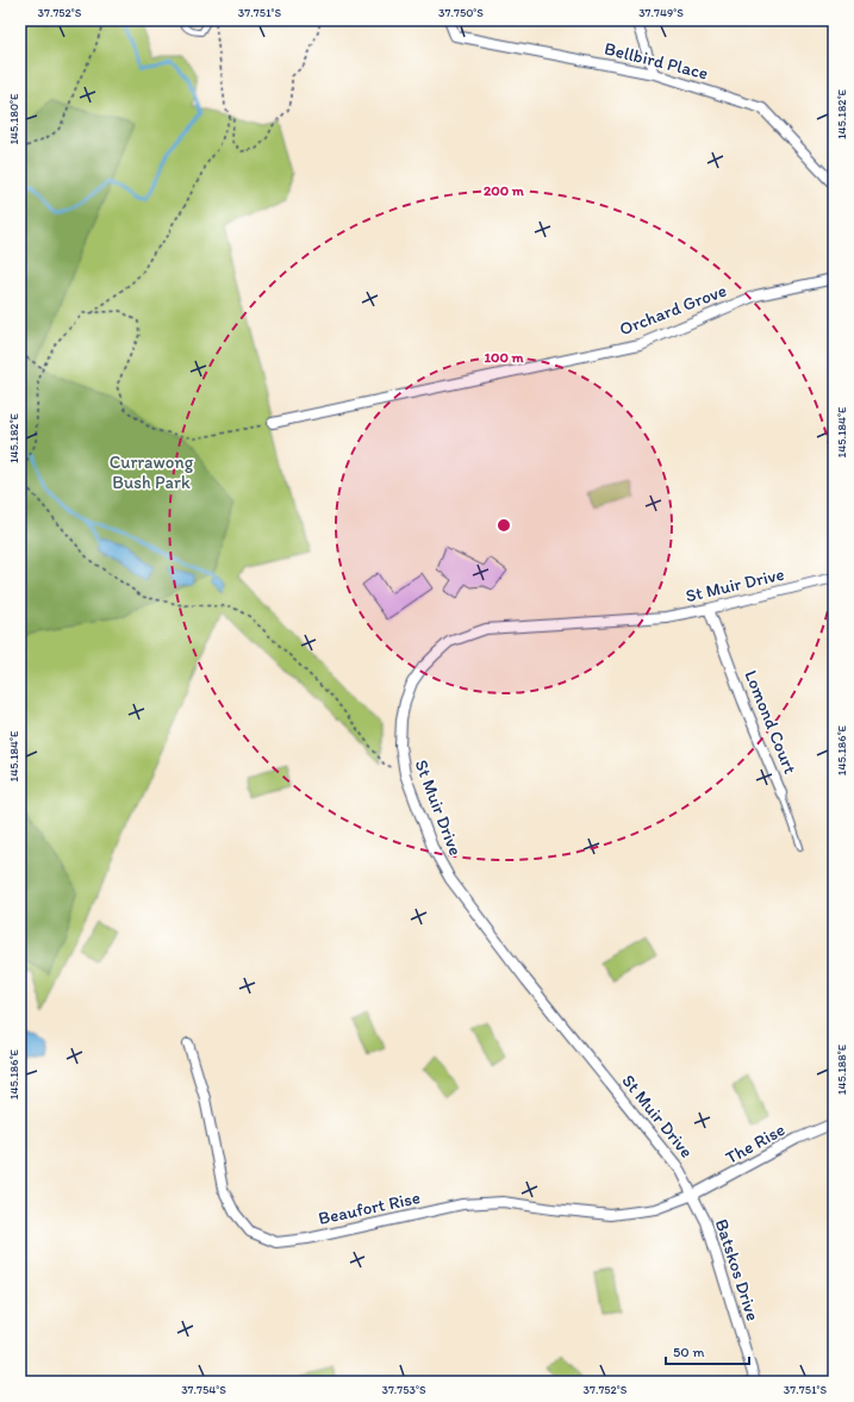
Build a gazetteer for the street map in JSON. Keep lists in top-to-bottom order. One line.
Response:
{"streets":{"street":["Bellbird Place","Orchard Grove","St Muir Drive","Lomond Court","The Rise","Beaufort Rise","Batskos Drive"]},"crossings":[["St Muir Drive","Lomond Court"],["St Muir Drive","The Rise"],["St Muir Drive","Beaufort Rise"],["St Muir Drive","Batskos Drive"],["The Rise","Beaufort Rise"],["The Rise","Batskos Drive"],["Beaufort Rise","Batskos Drive"]],"parks":["Currawong Bush Park"],"scale_bar":"50 m","coordinates":["37.752°S","37.751°S","37.750°S","37.749°S","145.182°E","145.180°E","145.184°E","145.186°E","145.188°E","37.754°S","37.753°S"],"rings":["200 m","100 m"]}
